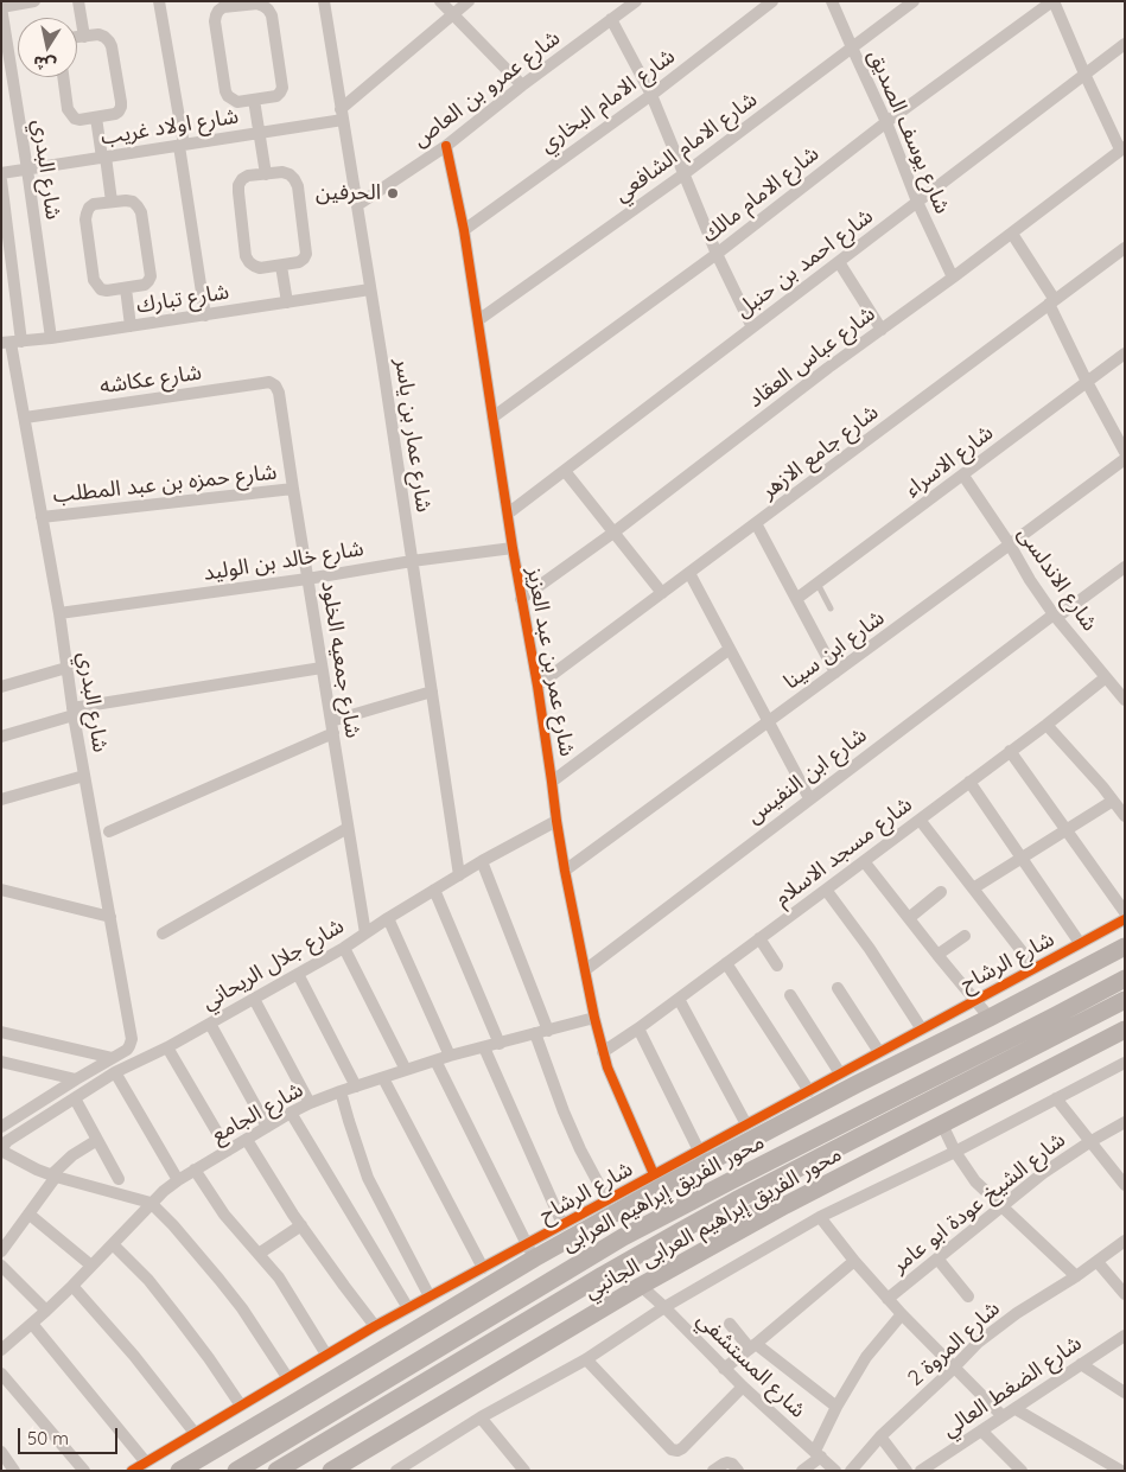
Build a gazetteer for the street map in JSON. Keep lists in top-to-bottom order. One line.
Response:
{"streets":{"main road":["محور الفريق إبراهيم العرابى","محور الفريق إبراهيم العرابى الجانبي"],"street":["شارع عمرو بن العاص","شارع الامام البخاري","شارع اولاد غريب","شارع يوسف الصديق","شارع الامام الشافعي","شارع البدري","شارع الامام مالك","شارع احمد بن حنبل","شارع تبارك","شارع عباس العقاد","شارع عكاشه","شارع عمار بن ياسر","شارع جامع الازهر","شارع الاسراء","شارع حمزه بن عبد المطلب","شارع خالد بن الوليد","شارع الاندلسى","شارع ابن سينا","شارع جمعيه الخلود","شارع عمر بن عبد العزيز","شارع ابن النفيس","شارع مسجد الاسلام","شارع الرشاح","شارع جلال الريحاني","شارع الجامع","شارع الشيخ عودة ابو عامر","شارع المروة 2","شارع المستشفي","شارع الضغط العالي"]},"crossings":[["شارع عمرو بن العاص","شارع عمار بن ياسر"],["شارع عمرو بن العاص","شارع عمر بن عبد العزيز"],["شارع الامام البخاري","شارع عمر بن عبد العزيز"],["شارع اولاد غريب","شارع البدري"],["شارع اولاد غريب","شارع عمار بن ياسر"],["شارع يوسف الصديق","شارع الامام الشافعي"],["شارع يوسف الصديق","شارع الامام مالك"],["شارع يوسف الصديق","شارع احمد بن حنبل"],["شارع يوسف الصديق","شارع عباس العقاد"],["شارع الامام الشافعي","شارع عمر بن عبد العزيز"],["شارع البدري","شارع تبارك"],["شارع البدري","شارع عكاشه"],["شارع البدري","شارع حمزه بن عبد المطلب"],["شارع البدري","شارع خالد بن الوليد"],["شارع الامام مالك","شارع عمر بن عبد العزيز"],["شارع احمد بن حنبل","شارع عمر بن عبد العزيز"],["شارع تبارك","شارع عمار بن ياسر"],["شارع عباس العقاد","شارع عمر بن عبد العزيز"],["شارع عكاشه","شارع جمعيه الخلود"],["شارع عمار بن ياسر","شارع خالد بن الوليد"],["شارع عمار بن ياسر","شارع جلال الريحاني"],["شارع جامع الازهر","شارع عمر بن عبد العزيز"],["شارع الاسراء","شارع الاندلسى"],["شارع حمزه بن عبد المطلب","شارع جمعيه الخلود"],["شارع خالد بن الوليد","شارع جمعيه الخلود"],["شارع خالد بن الوليد","شارع عمر بن عبد العزيز"],["شارع الاندلسى","شارع ابن سينا"],["شارع الاندلسى","شارع ابن النفيس"],["شارع الاندلسى","شارع مسجد الاسلام"],["شارع ابن سينا","شارع عمر بن عبد العزيز"],["شارع جمعيه الخلود","شارع جلال الريحاني"],["شارع عمر بن عبد العزيز","شارع ابن النفيس"],["شارع عمر بن عبد العزيز","شارع مسجد الاسلام"],["شارع عمر بن عبد العزيز","شارع الرشاح"],["شارع عمر بن عبد العزيز","شارع جلال الريحاني"],["شارع عمر بن عبد العزيز","شارع الجامع"],["محور الفريق إبراهيم العرابى الجانبي","شارع المستشفي"]],"places":["الحرفين"],"scale_bar":"50 m","north":"bottom"}
